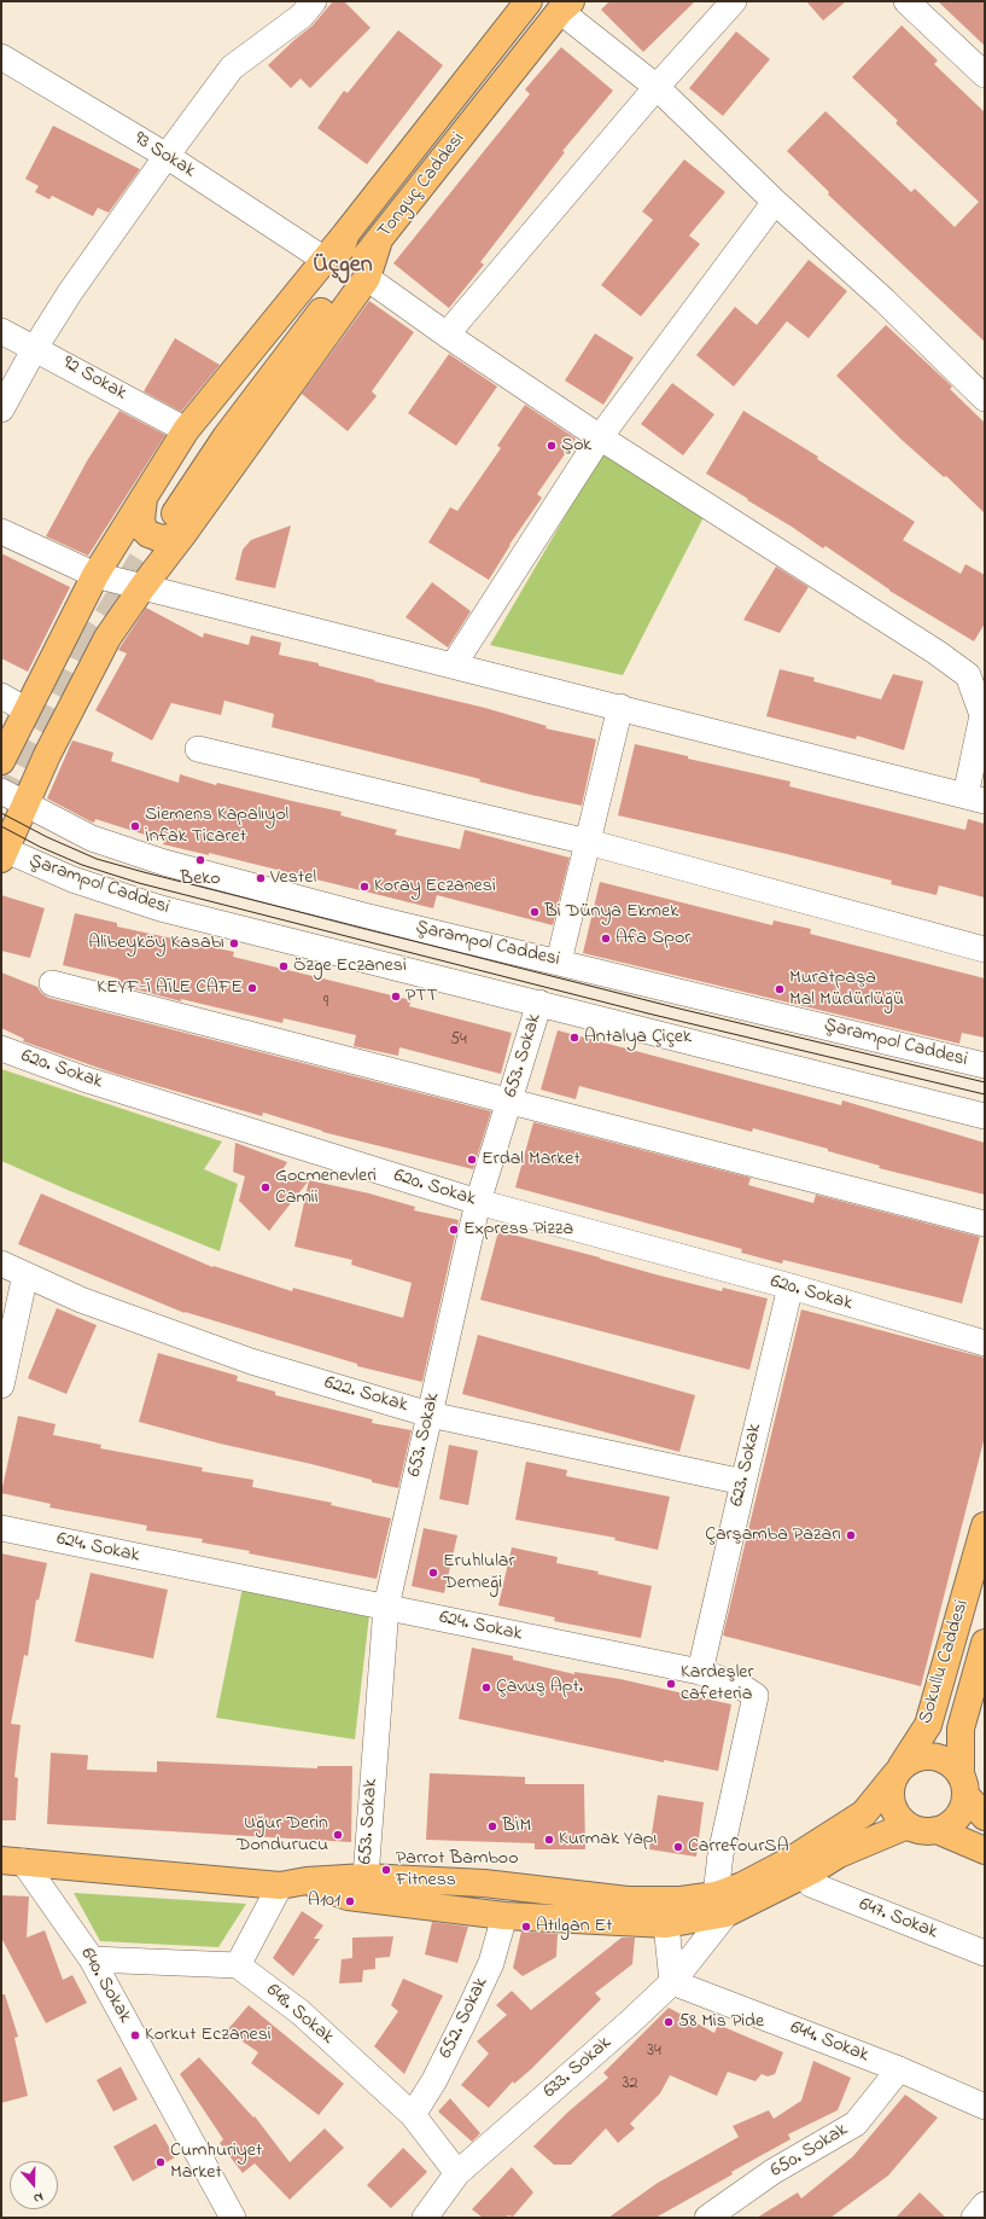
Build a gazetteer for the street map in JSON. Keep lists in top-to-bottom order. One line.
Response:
{"streets":{"main road":["Tonguç Caddesi","Sokullu Caddesi"],"street":["93 Sokak","92 Sokak","Şarampol Caddesi","653. Sokak","620. Sokak","622. Sokak","623. Sokak","624. Sokak","647. Sokak","640. Sokak","648. Sokak","652. Sokak","644. Sokak","633. Sokak","650. Sokak"]},"crossings":[["Şarampol Caddesi","653. Sokak"],["653. Sokak","620. Sokak"],["653. Sokak","622. Sokak"],["653. Sokak","624. Sokak"],["620. Sokak","623. Sokak"],["622. Sokak","623. Sokak"],["623. Sokak","624. Sokak"],["624. Sokak","Sokullu Caddesi"],["624. Sokak","633. Sokak"],["Sokullu Caddesi","633. Sokak"],["648. Sokak","652. Sokak"],["648. Sokak","633. Sokak"],["644. Sokak","633. Sokak"],["644. Sokak","650. Sokak"]],"districts":["Üçgen"],"places":["Şok","Siemens Kapalıyol İnfak Ticaret","Beko","Vestel","Koray Eczanesi","Bi Dünya Ekmek","Afa Spor","Alibeyköy Kasabı","Özge Eczanesi","KEYF-Ī AĪLE CAFE","Muratpaşa Mal Müdürlüğü","PTT","Antalya Çiçek","Erdal Market","Gocmenevleri Camii","Express Pizza","Çarşamba Pazarı","Eruhlular Derneği","Kardeşler cafeteria","Çavuş Apt.","BİM","Uğur Derin Dondurucu","Kurmak Yapı","CarrefourSA","Parrot Bamboo Fitness","A101","Atılgan Et","58 Mis Pide","Korkut Eczanesi","Cumhuriyet Market"],"house_numbers":["9","54","34","32"],"north":"bottom"}
